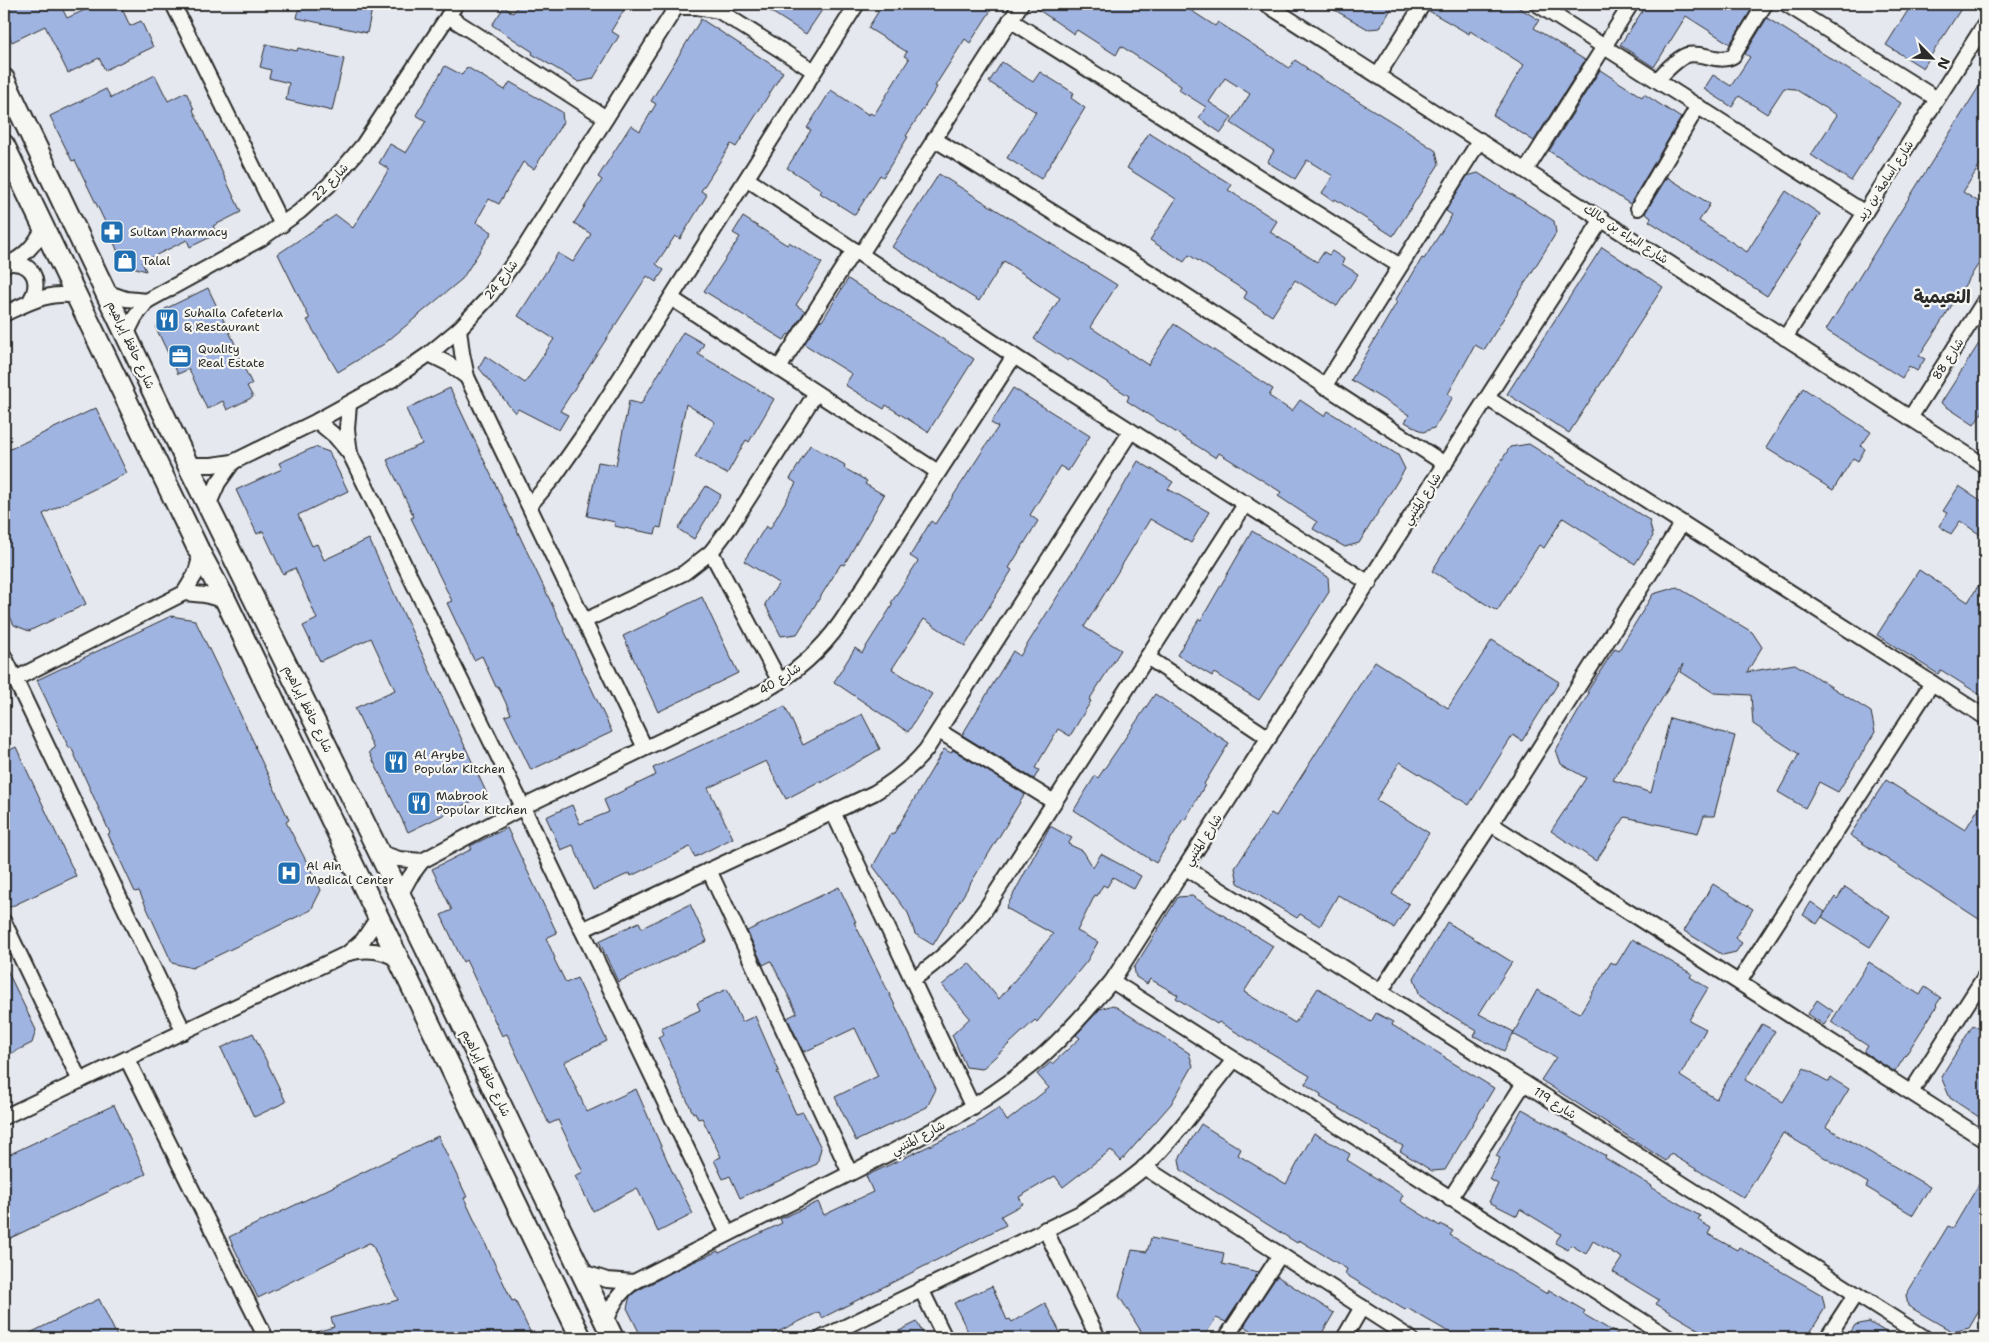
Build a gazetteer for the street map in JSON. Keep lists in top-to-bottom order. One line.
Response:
{"streets":{"street":["شارع أسامة بن زيد","شارع 22","شارع البراء بن مالك","شارع 24","شارع حافظ إبراهيم","شارع 88","شارع المتنبي","شارع 40","شارع 119"]},"crossings":[["شارع أسامة بن زيد","شارع البراء بن مالك"],["شارع 22","شارع حافظ إبراهيم"],["شارع البراء بن مالك","شارع 88"],["شارع البراء بن مالك","شارع المتنبي"],["شارع 24","شارع حافظ إبراهيم"],["شارع حافظ إبراهيم","شارع المتنبي"],["شارع حافظ إبراهيم","شارع 40"],["شارع المتنبي","شارع 119"]],"districts":["النعيمية"],"places":{"pharmacy":["Sultan Pharmacy"],"shop":["Talal"],"restaurant":["Suhaila Cafeteria & Restaurant","Al Arybe Popular Kitchen","Mabrook Popular Kitchen"],"office":["Quality Real Estate"],"hospital":["Al Ain Medical Center"]},"north":"bottom right"}
